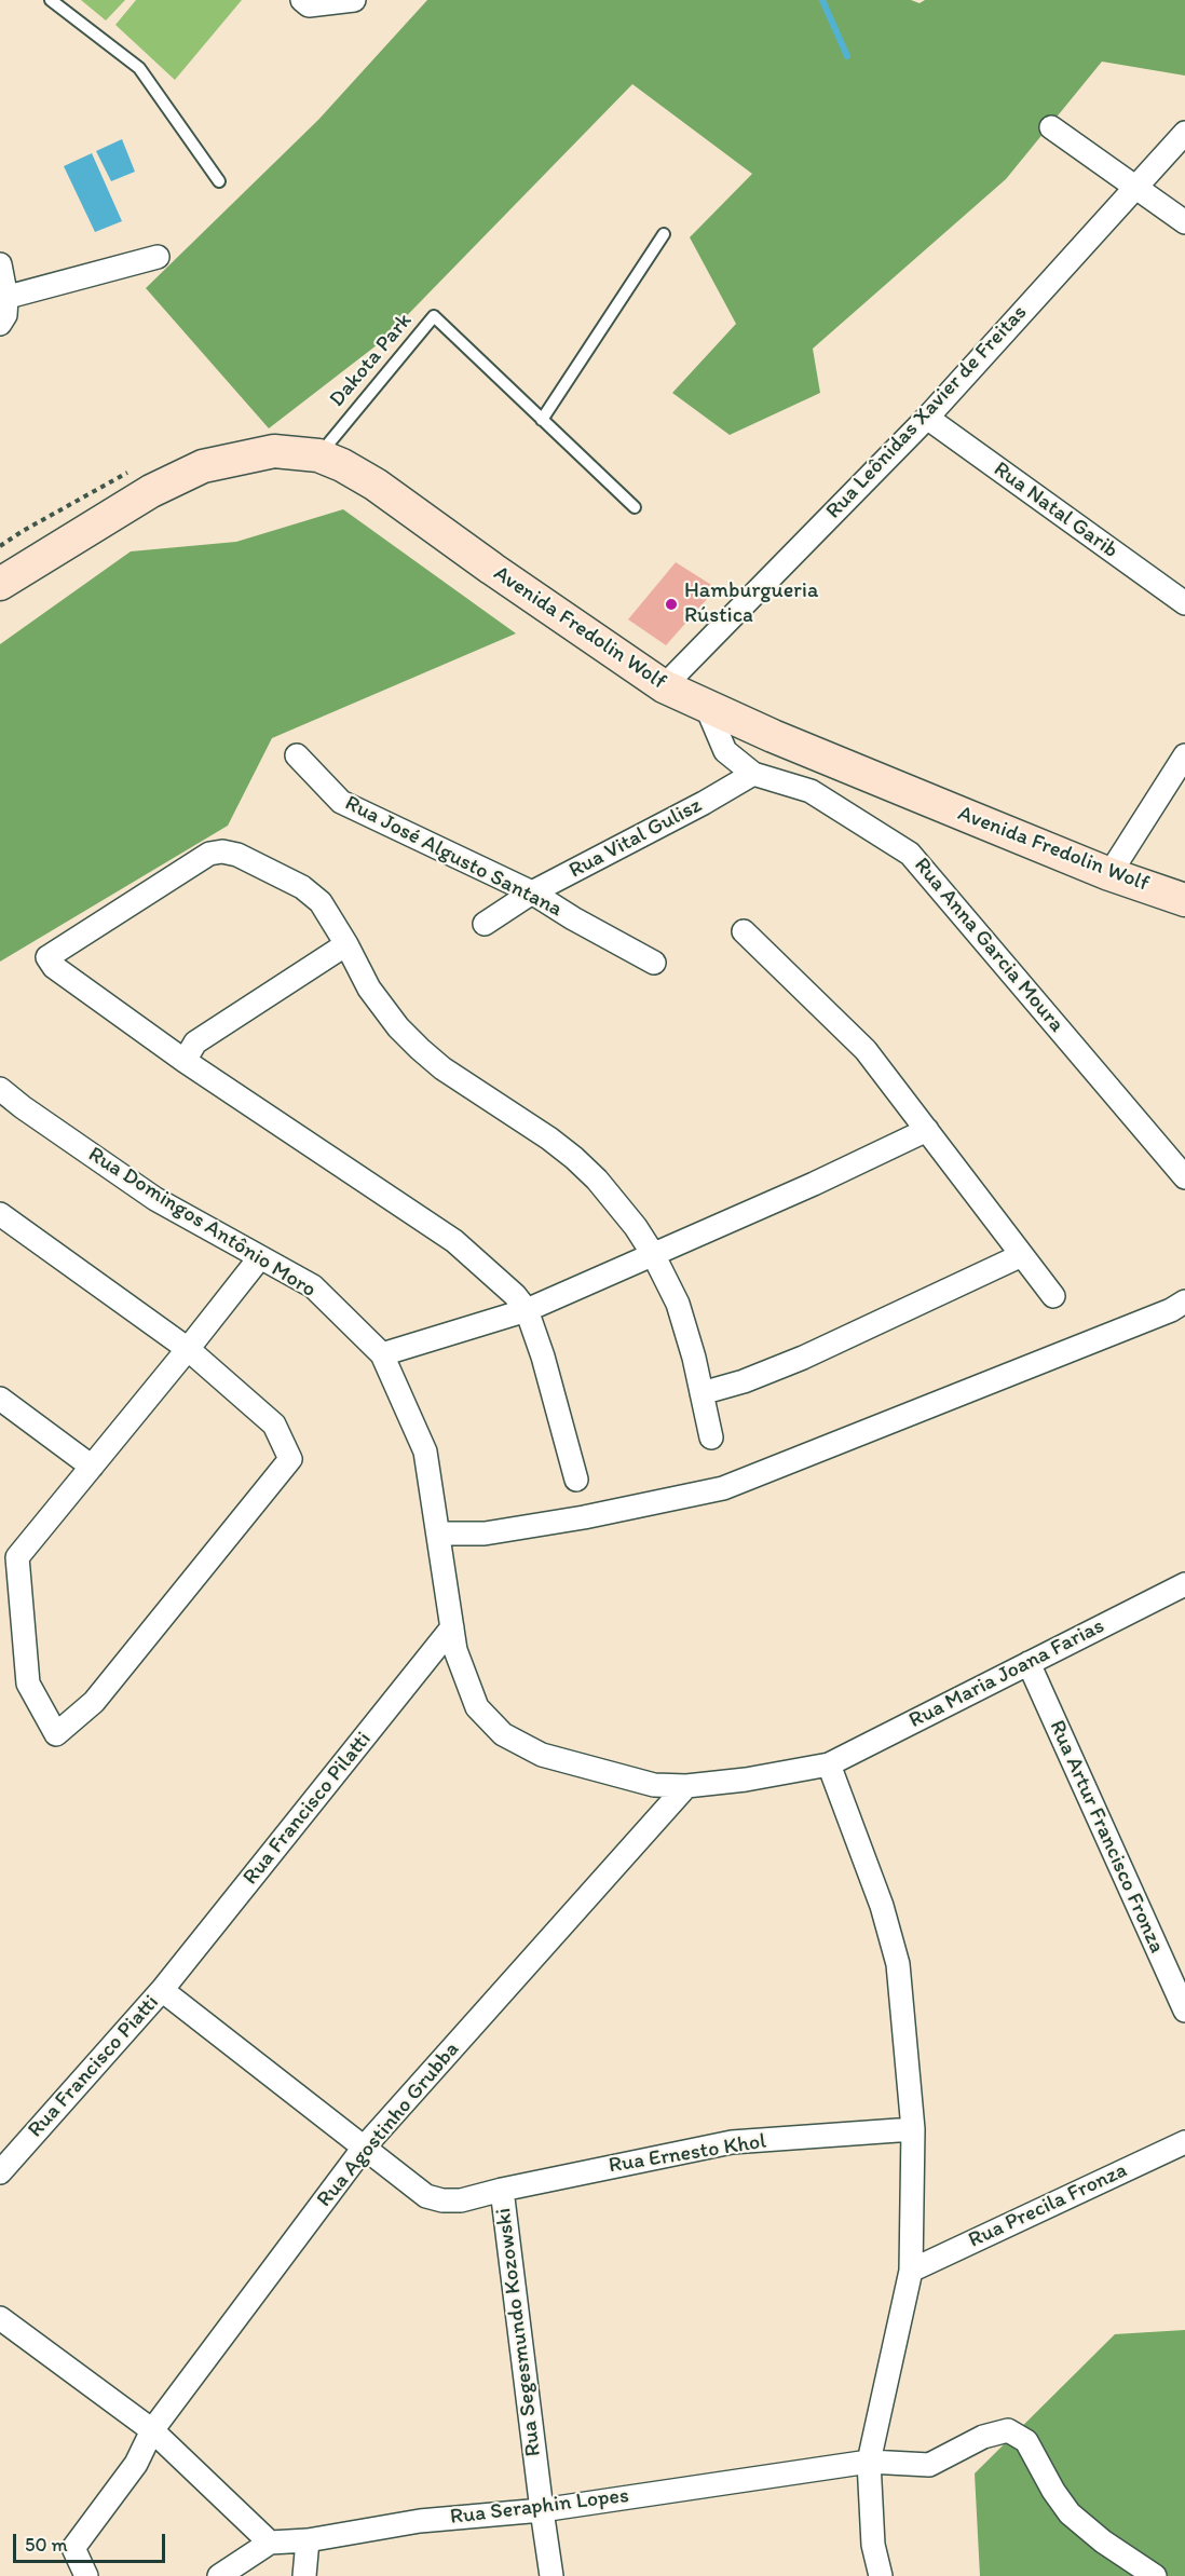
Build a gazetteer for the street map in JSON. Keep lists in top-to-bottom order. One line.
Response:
{"streets":{"main road":["Avenida Fredolin Wolf"],"street":["Rua Leônidas Xavier de Freitas","Rua Natal Garib","Rua Vital Gulisz","Rua José Algusto Santana","Rua Anna Garcia Moura","Rua Domingos Antônio Moro","Rua Maria Joana Farias","Rua Francisco Pilatti","Rua Artur Francisco Fronza","Rua Francisco Piatti","Rua Agostinho Grubba","Rua Ernesto Khol","Rua Precila Fronza","Rua Segesmundo Kozowski","Rua Seraphin Lopes"],"lane":["Dakota Park"]},"crossings":[["Dakota Park","Avenida Fredolin Wolf"],["Rua Leônidas Xavier de Freitas","Rua Natal Garib"],["Rua Leônidas Xavier de Freitas","Avenida Fredolin Wolf"],["Avenida Fredolin Wolf","Rua Anna Garcia Moura"],["Rua Vital Gulisz","Rua José Algusto Santana"],["Rua Vital Gulisz","Rua Anna Garcia Moura"],["Rua Domingos Antônio Moro","Rua Maria Joana Farias"],["Rua Domingos Antônio Moro","Rua Francisco Pilatti"],["Rua Domingos Antônio Moro","Rua Agostinho Grubba"],["Rua Maria Joana Farias","Rua Artur Francisco Fronza"],["Rua Francisco Pilatti","Rua Francisco Piatti"],["Rua Francisco Pilatti","Rua Segesmundo Kozowski"],["Rua Francisco Piatti","Rua Segesmundo Kozowski"],["Rua Agostinho Grubba","Rua Segesmundo Kozowski"],["Rua Ernesto Khol","Rua Segesmundo Kozowski"],["Rua Segesmundo Kozowski","Rua Seraphin Lopes"]],"places":["Hamburgueria Rústica"],"scale_bar":"50 m"}
